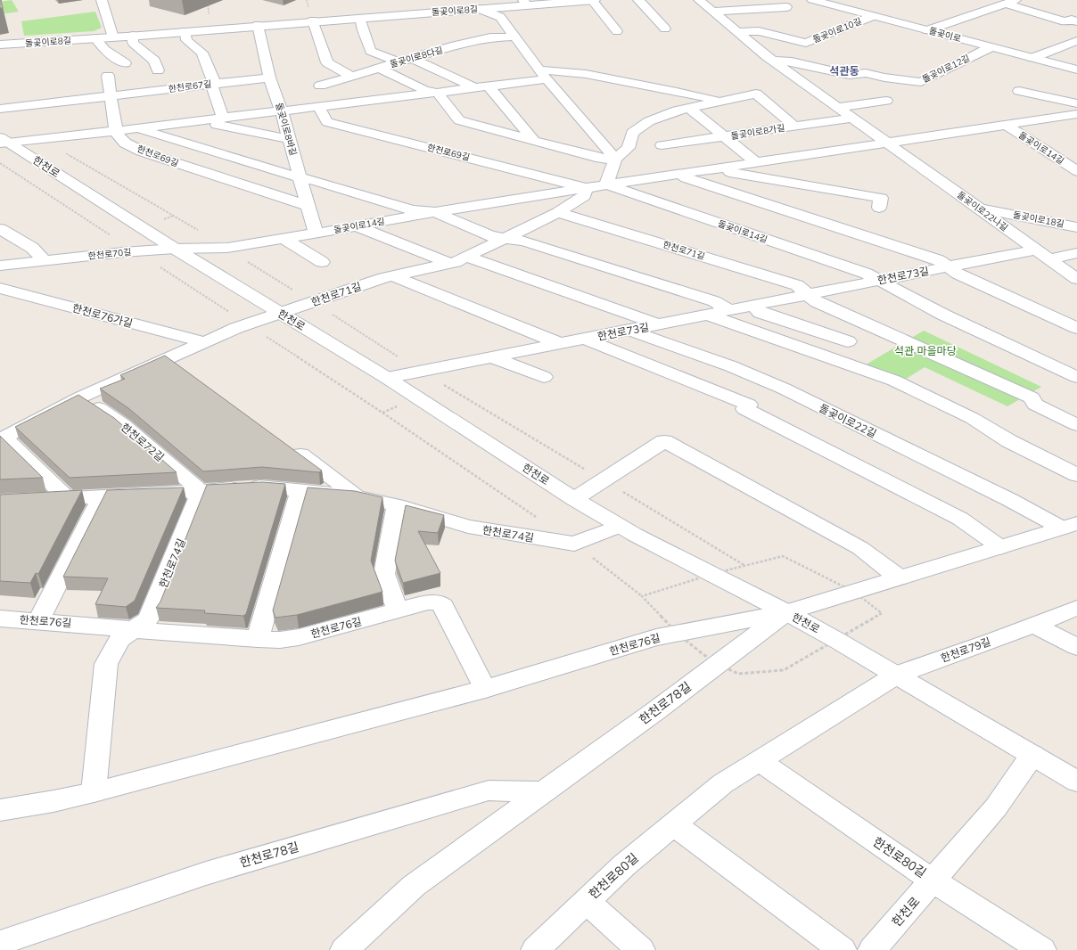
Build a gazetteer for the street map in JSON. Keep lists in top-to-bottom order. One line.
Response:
{"streets":{"street":["돌곶이로8길","돌곶이로10길","돌곶이로","돌곶이로8다길","돌곶이로12길","한천로67길","돌곶이로8바길","돌곶이로8가길","돌곶이로14길","한천로69길","한천로","돌곶이로22나길","돌곶이로18길","한천로71길","한천로70길","한천로73길","한천로76가길","돌곶이로22길","한천로72길","한천로74길","한천로76길","한천로79길","한천로78길","한천로80길"]},"crossings":[["돌곶이로8길","돌곶이로8바길"],["돌곶이로10길","돌곶이로"],["돌곶이로","돌곶이로12길"],["돌곶이로8다길","한천로69길"],["한천로67길","돌곶이로8바길"],["돌곶이로8바길","돌곶이로14길"],["돌곶이로8바길","한천로69길"],["돌곶이로14길","한천로69길"],["돌곶이로14길","한천로"],["돌곶이로14길","돌곶이로22나길"],["돌곶이로14길","한천로71길"],["돌곶이로14길","한천로70길"],["돌곶이로14길","한천로73길"],["한천로69길","한천로"],["한천로69길","한천로71길"],["한천로","한천로71길"],["한천로","한천로70길"],["한천로","한천로73길"],["한천로","돌곶이로22길"],["한천로","한천로76길"],["한천로","한천로79길"],["한천로","한천로78길"],["한천로","한천로80길"],["돌곶이로22나길","돌곶이로18길"],["돌곶이로22나길","한천로73길"],["한천로71길","한천로73길"],["한천로73길","돌곶이로22길"],["돌곶이로22길","한천로76길"],["돌곶이로22길","한천로78길"],["한천로72길","한천로74길"],["한천로74길","한천로76길"],["한천로76길","한천로78길"],["한천로79길","한천로80길"]],"districts":["석관동"],"parks":["석관 마을마당"]}
